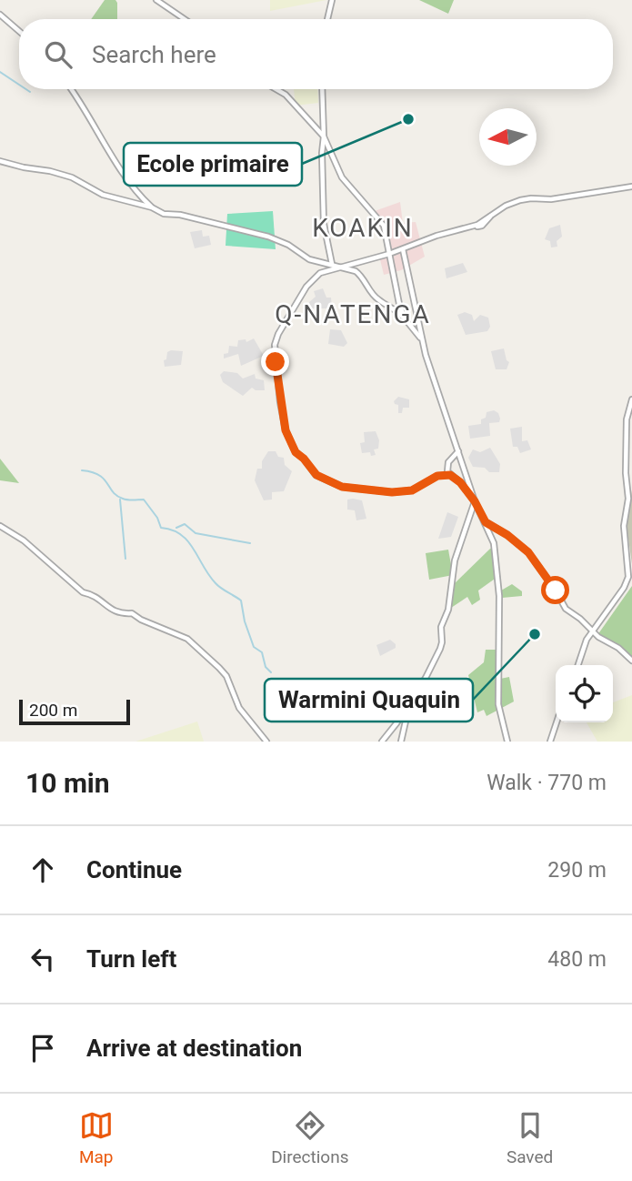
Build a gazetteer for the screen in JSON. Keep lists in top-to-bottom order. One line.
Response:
{"districts":["KOAKIN","Q-NATENGA"],"places":["Ecole primaire","Warmini Quaquin"],"scale_bar":"200 m","north":"left","page":{"search":"Search here","scale":"200 m","heading":["10 min","Walk · 770 m"],"list":[["Continue","290 m"],["Turn left","480 m"],"Arrive at destination"],"nav":["Map","Directions","Saved"]}}
